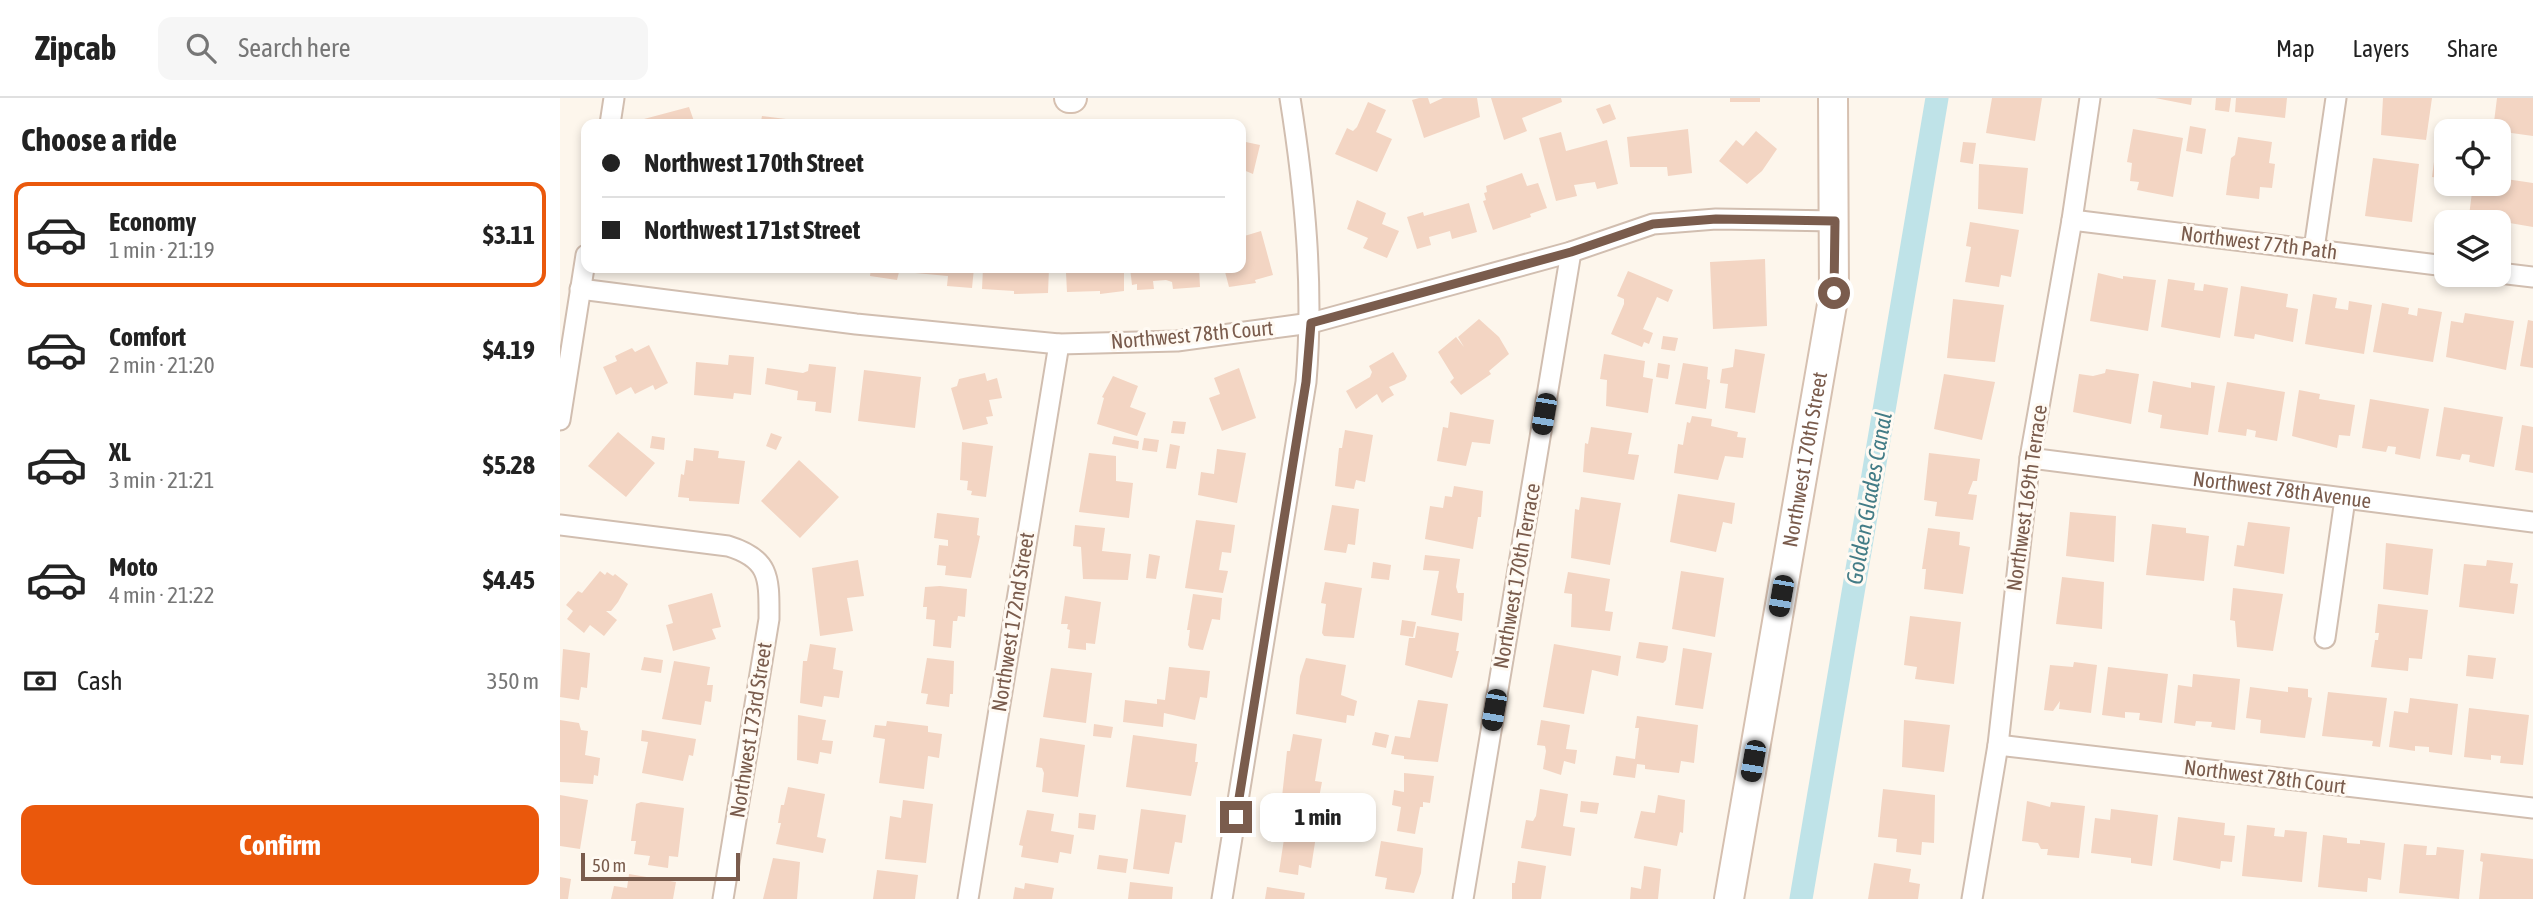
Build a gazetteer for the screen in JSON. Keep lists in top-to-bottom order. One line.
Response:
{"streets":{"street":["Northwest 77th Path","Northwest 78th Court","Northwest 170th Street","Northwest 78th Avenue","Northwest 169th Terrace","Northwest 170th Terrace","Northwest 172nd Street","Northwest 173rd Street"]},"crossings":[["Northwest 77th Path","Northwest 169th Terrace"],["Northwest 78th Court","Northwest 170th Street"],["Northwest 78th Court","Northwest 169th Terrace"],["Northwest 78th Court","Northwest 170th Terrace"],["Northwest 78th Court","Northwest 172nd Street"],["Northwest 78th Avenue","Northwest 169th Terrace"]],"water":["Golden Glades Canal"],"scale_bar":"50 m","page":{"header":"Zipcab","search":"Search here","nav":["Map","Layers","Share"],"heading":"Choose a ride","banner":["Northwest 170th Street","Northwest 171st Street"],"list":[{"name":"Economy","note":"1 min · 21:19","value":"$3.11"},{"name":"Comfort","note":"2 min · 21:20","value":"$4.19"},{"name":"XL","note":"3 min · 21:21","value":"$5.28"},{"name":"Moto","note":"4 min · 21:22","value":"$4.45"}],"pay":["Cash","350 m"],"buttons":"Confirm","bubble":"1 min","scale":"50 m"}}
